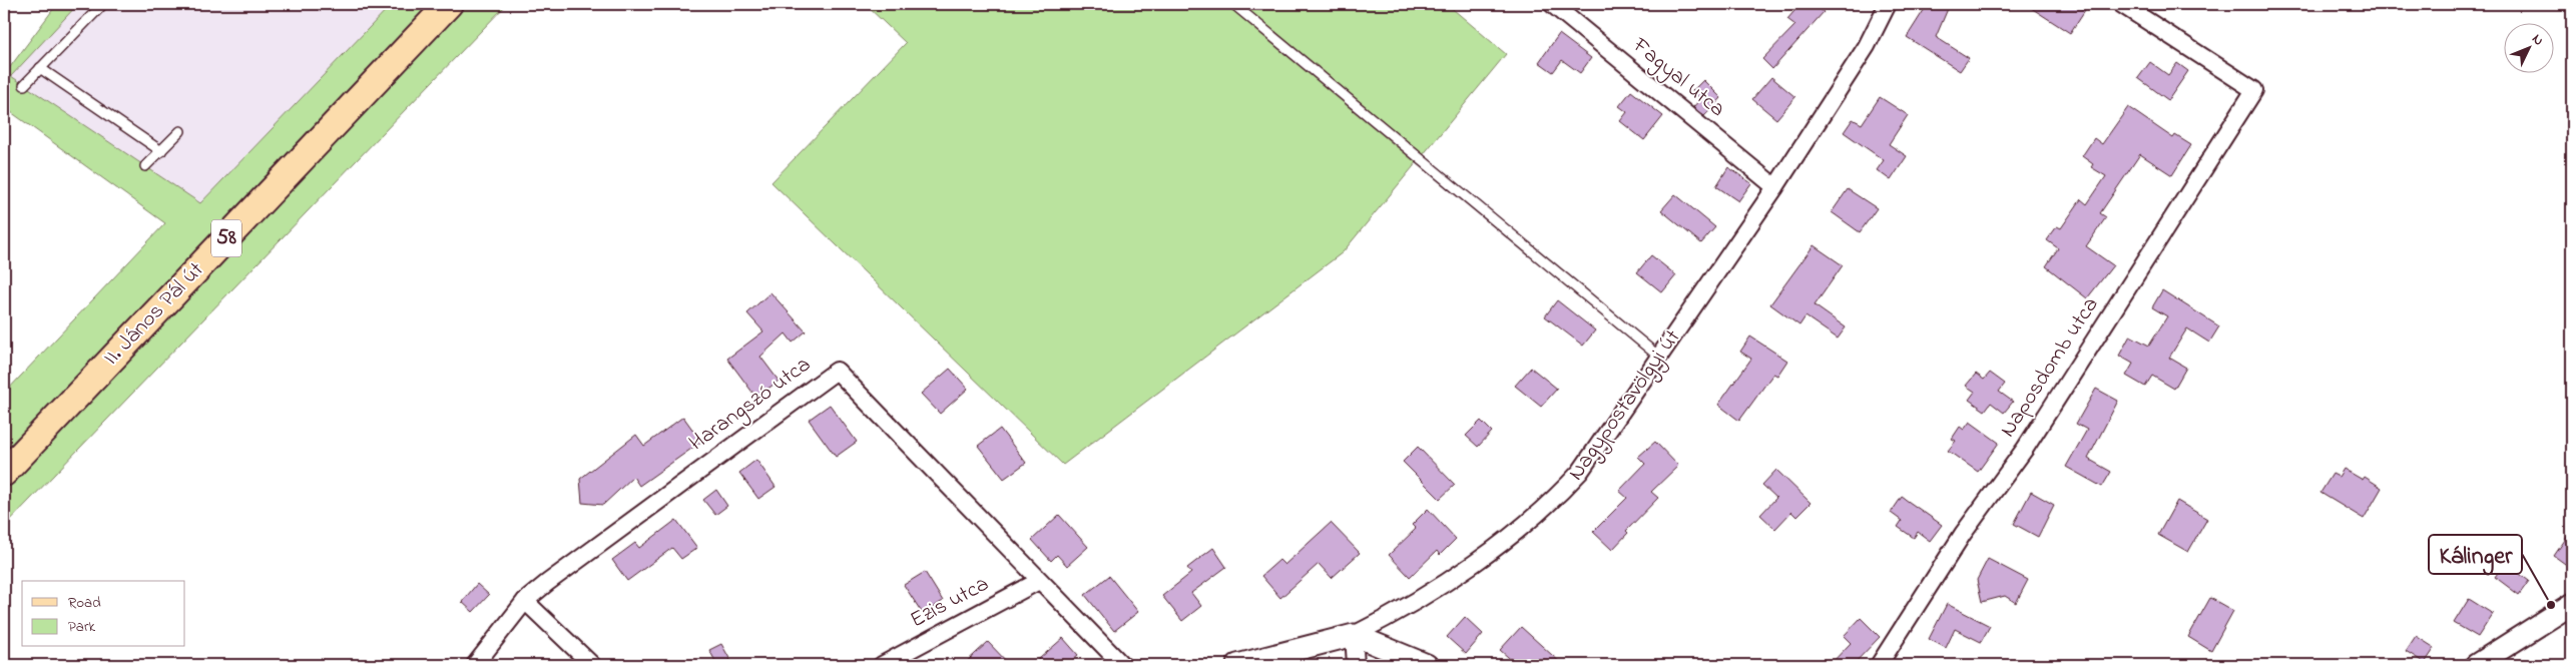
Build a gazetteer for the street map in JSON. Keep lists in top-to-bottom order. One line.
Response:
{"streets":{"main road":["58","II. János Pál út"],"street":["Fagyal utca","Naposdomb utca","Harangszó utca","Nagypostavölgyi út","Ezis utca"]},"crossings":[["Fagyal utca","Nagypostavölgyi út"],["Harangszó utca","Ezis utca"]],"places":["Kálinger"],"legend":["Road","Park"],"north":"top right"}
